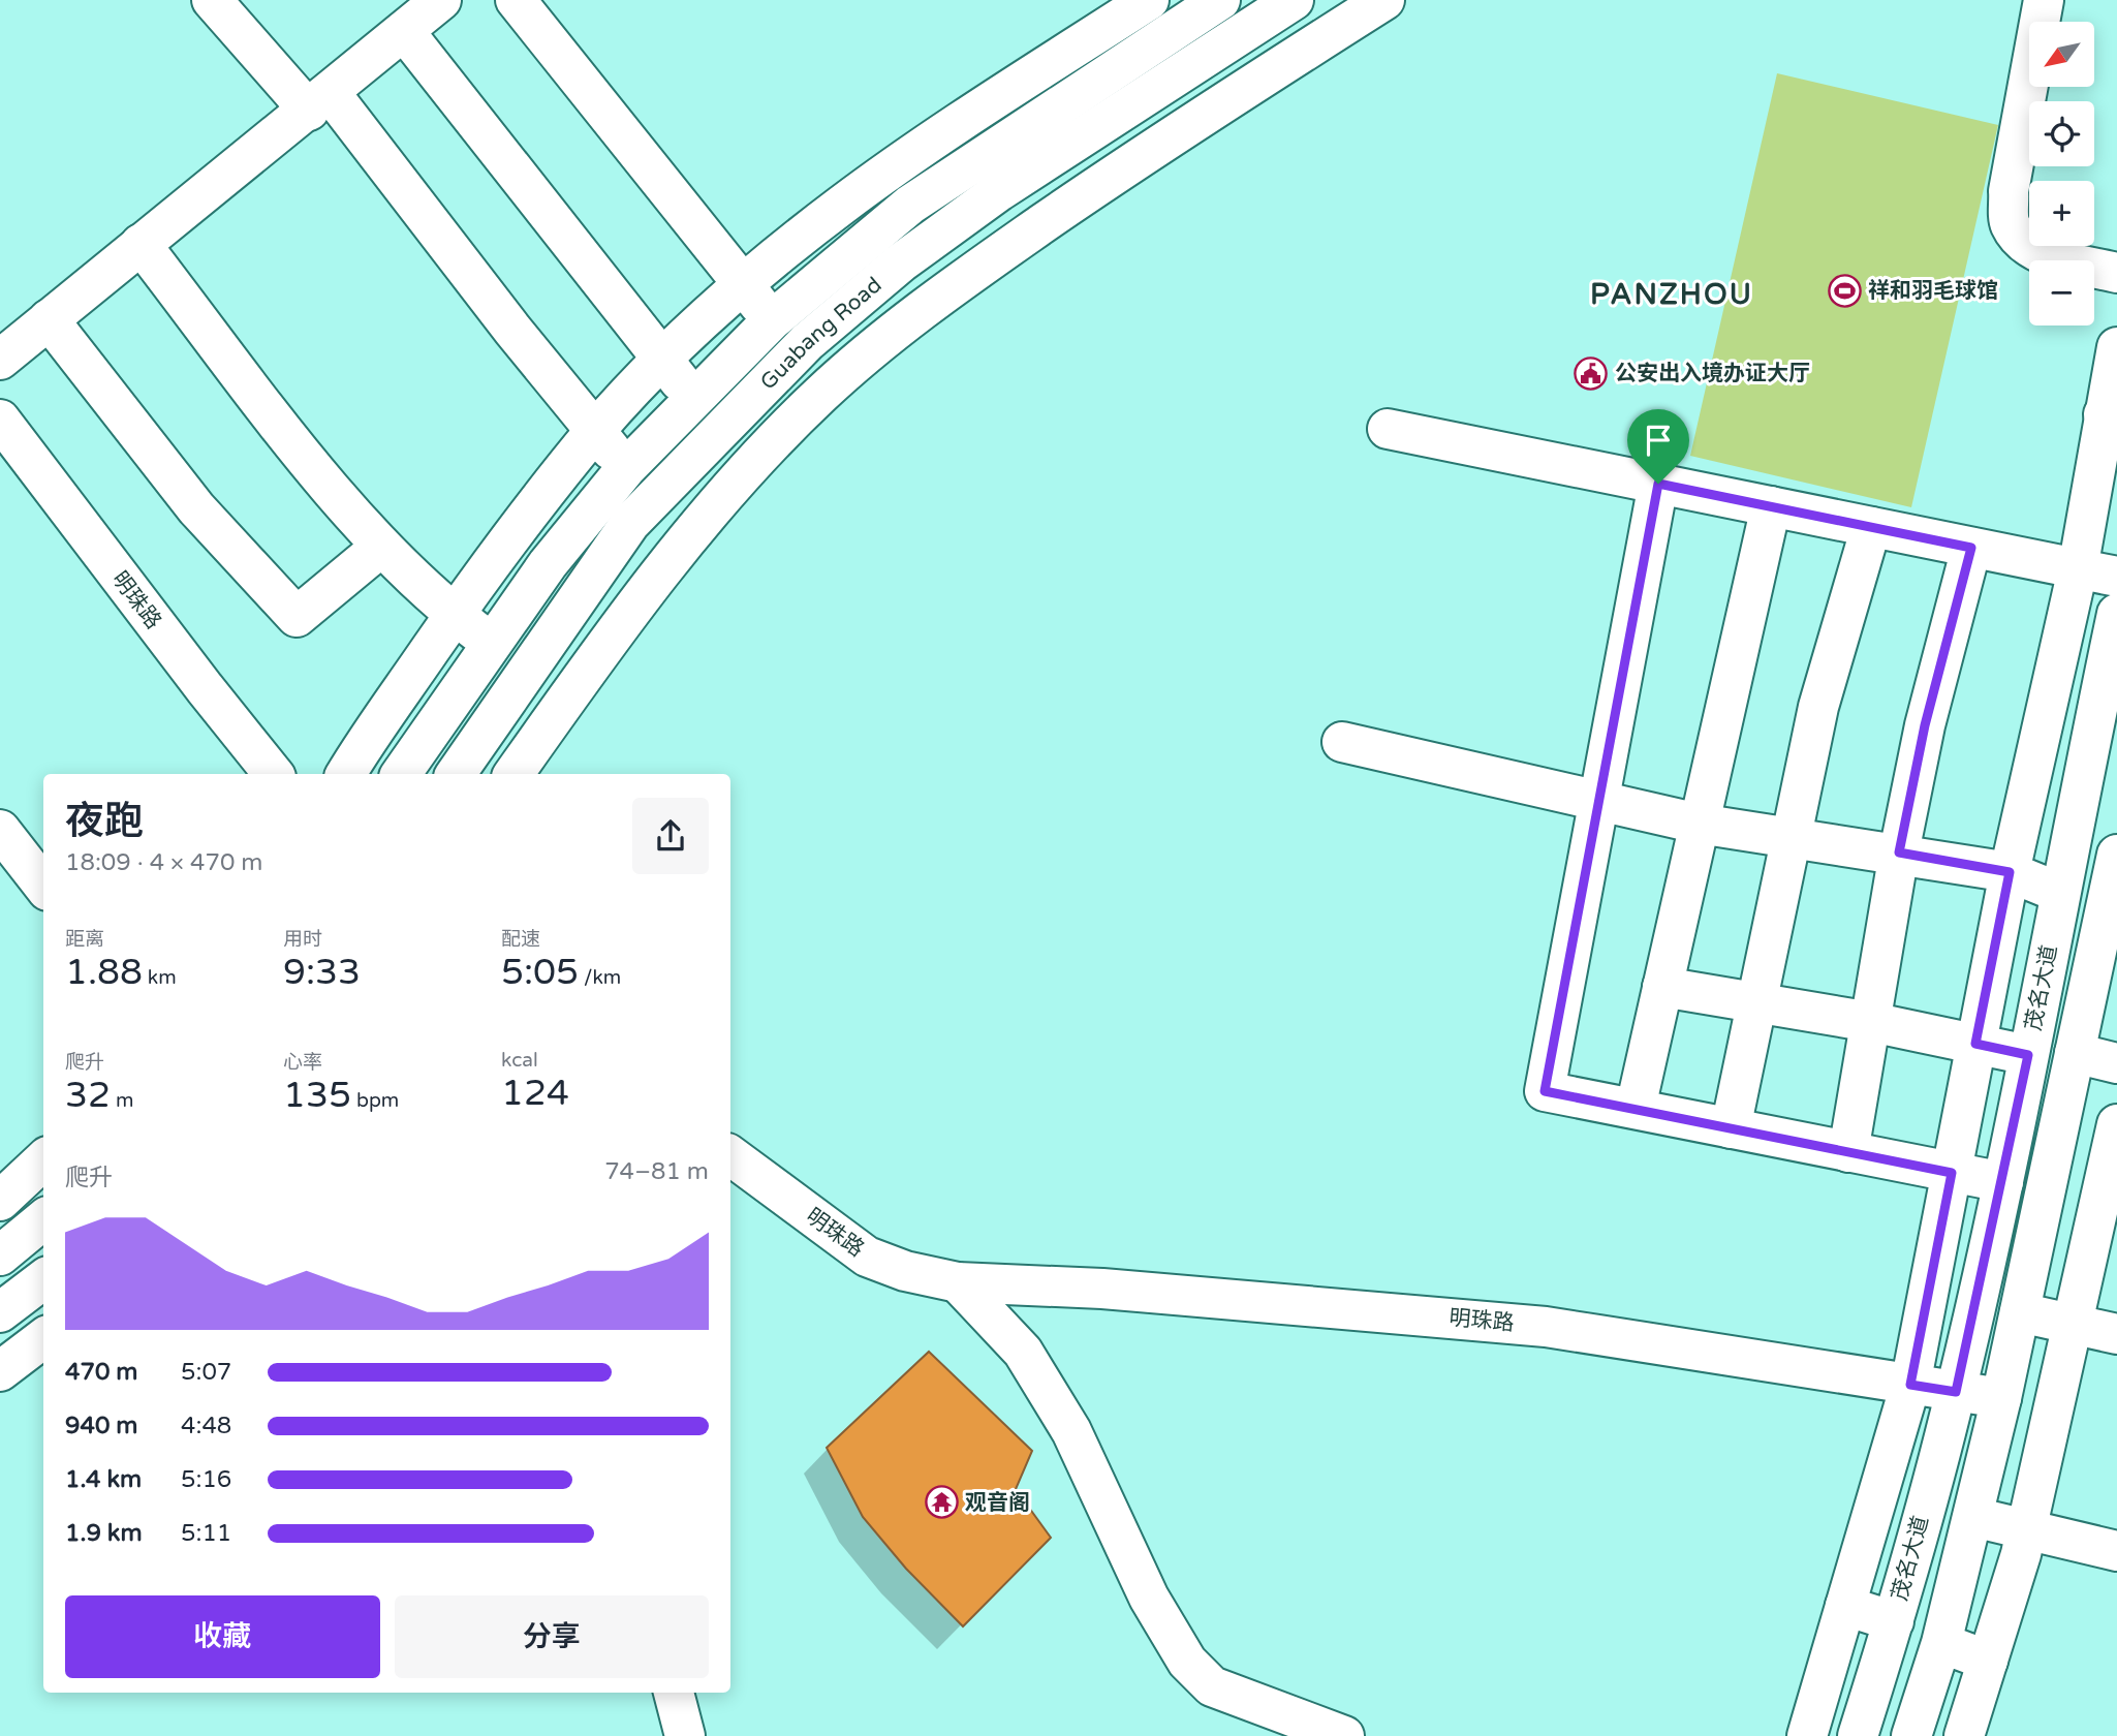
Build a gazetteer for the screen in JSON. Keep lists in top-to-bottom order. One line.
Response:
{"streets":{"street":["Guabang Road","明珠路","茂名大道"]},"crossings":[["明珠路","茂名大道"]],"districts":["PANZHOU"],"places":{"sports":["祥和羽毛球馆"],"public building":["公安出入境办证大厅"],"temple":["观音阁"]},"north":"bottom left","page":{"map_buttons":["+","−"],"heading":["夜跑","18:09 · 4 × 470 m"],"stats":[["距离","1.88 km"],["用时","9:33"],["配速","5:05 /km"],["爬升","32 m"],["心率","135 bpm"],["kcal","124"]],"chart":["爬升","74–81 m"],"list":[{"name":"470 m","note":"5:07"},{"name":"940 m","note":"4:48"},{"name":"1.4 km","note":"5:16"},{"name":"1.9 km","note":"5:11"}],"buttons":["收藏","分享"]}}
